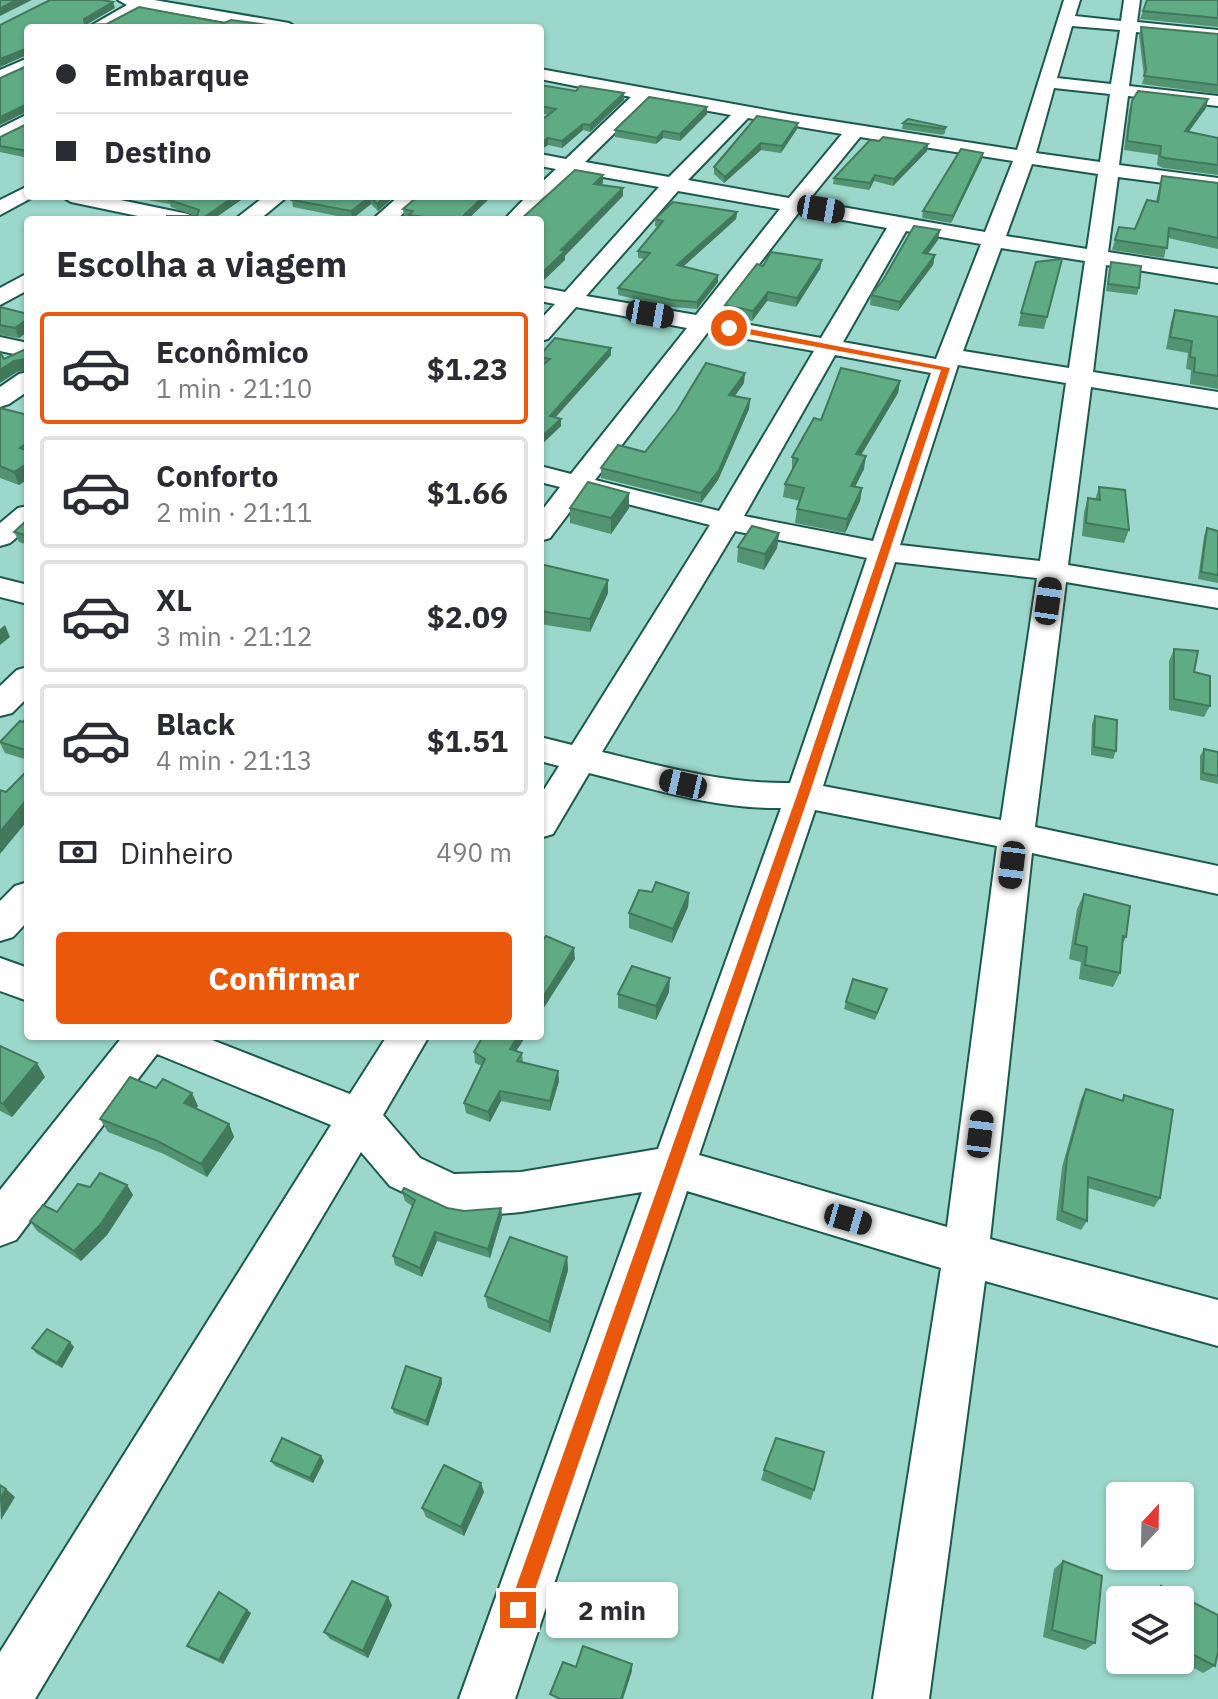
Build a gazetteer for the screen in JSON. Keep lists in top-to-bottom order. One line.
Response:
{"north":"top","page":{"banner":["Embarque","Destino"],"heading":"Escolha a viagem","list":[{"name":"Econômico","note":"1 min · 21:10","value":"$1.23"},{"name":"Conforto","note":"2 min · 21:11","value":"$1.66"},{"name":"XL","note":"3 min · 21:12","value":"$2.09"},{"name":"Black","note":"4 min · 21:13","value":"$1.51"}],"pay":["Dinheiro","490 m"],"buttons":"Confirmar","bubble":"2 min"}}
